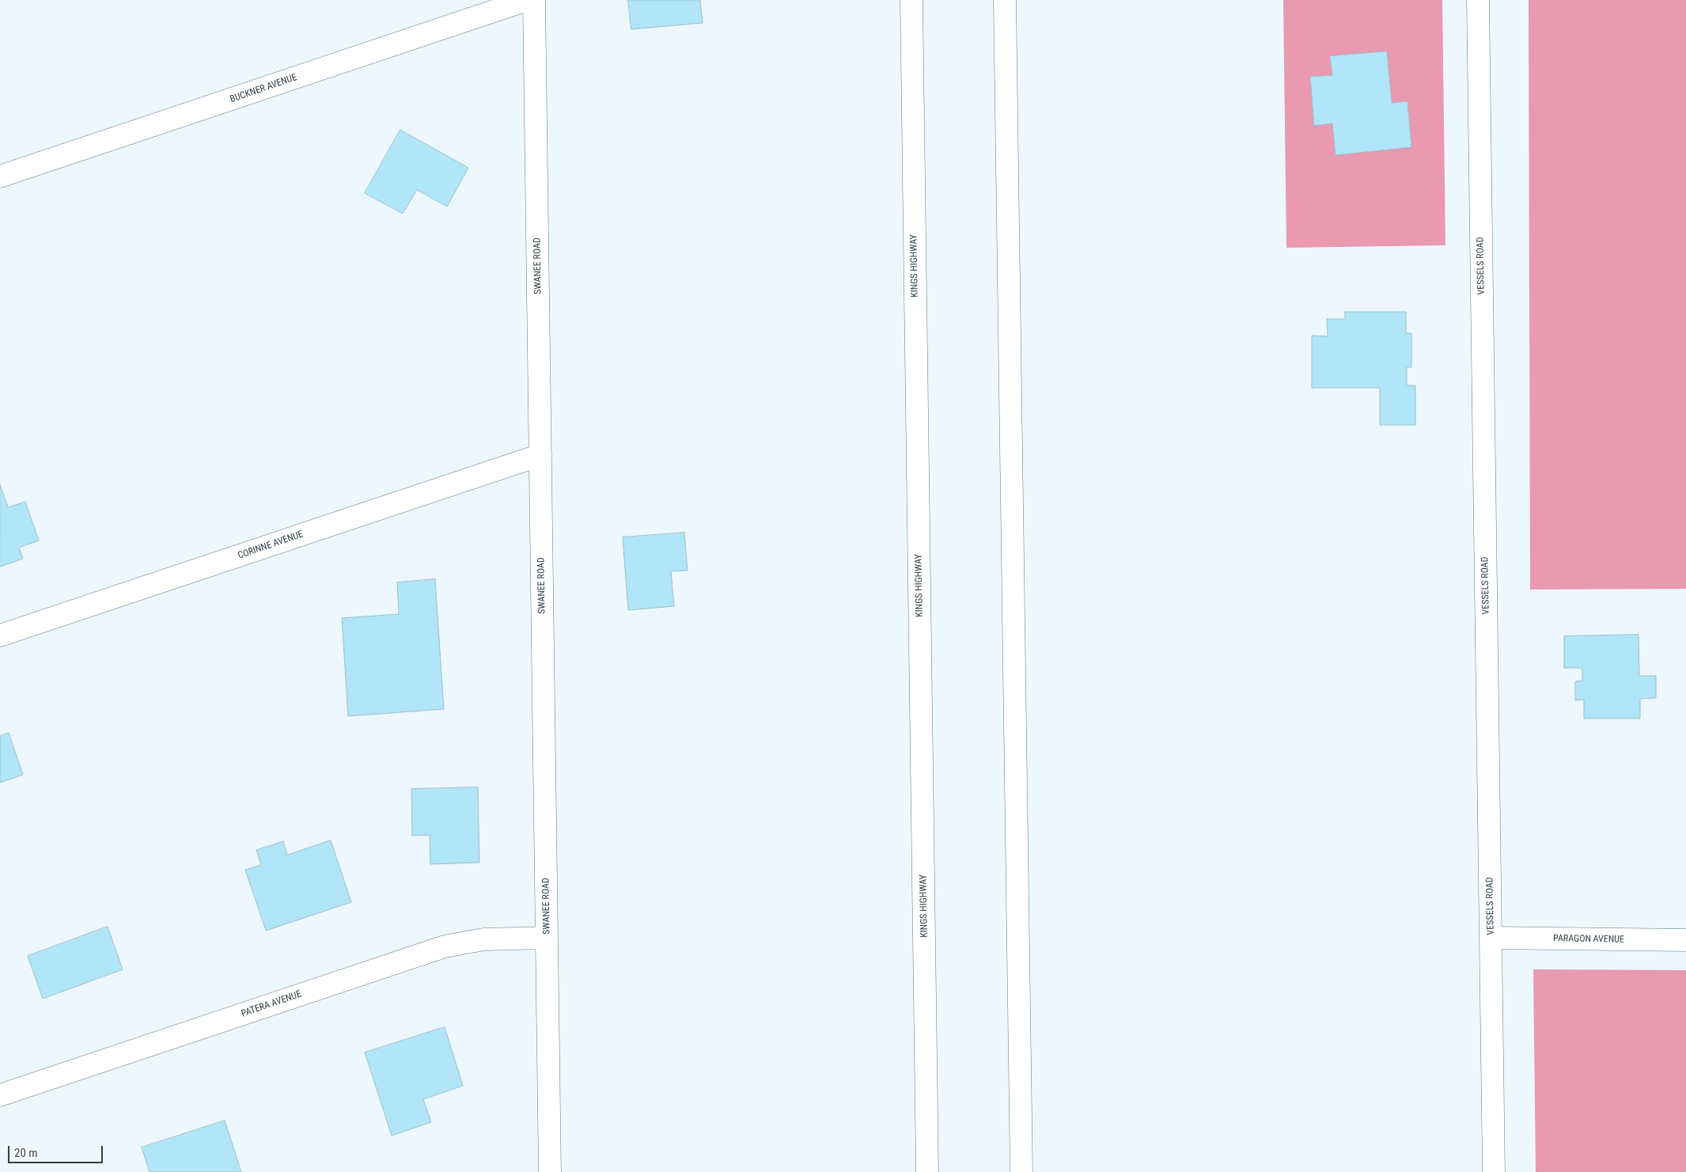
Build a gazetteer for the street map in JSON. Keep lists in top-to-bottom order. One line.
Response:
{"streets":{"street":["BUCKNER AVENUE","SWANEE ROAD","KINGS HIGHWAY","VESSELS ROAD","CORINNE AVENUE","PARAGON AVENUE","PATERA AVENUE"]},"crossings":[["SWANEE ROAD","CORINNE AVENUE"],["SWANEE ROAD","PATERA AVENUE"],["VESSELS ROAD","PARAGON AVENUE"]],"scale_bar":"20 m"}
